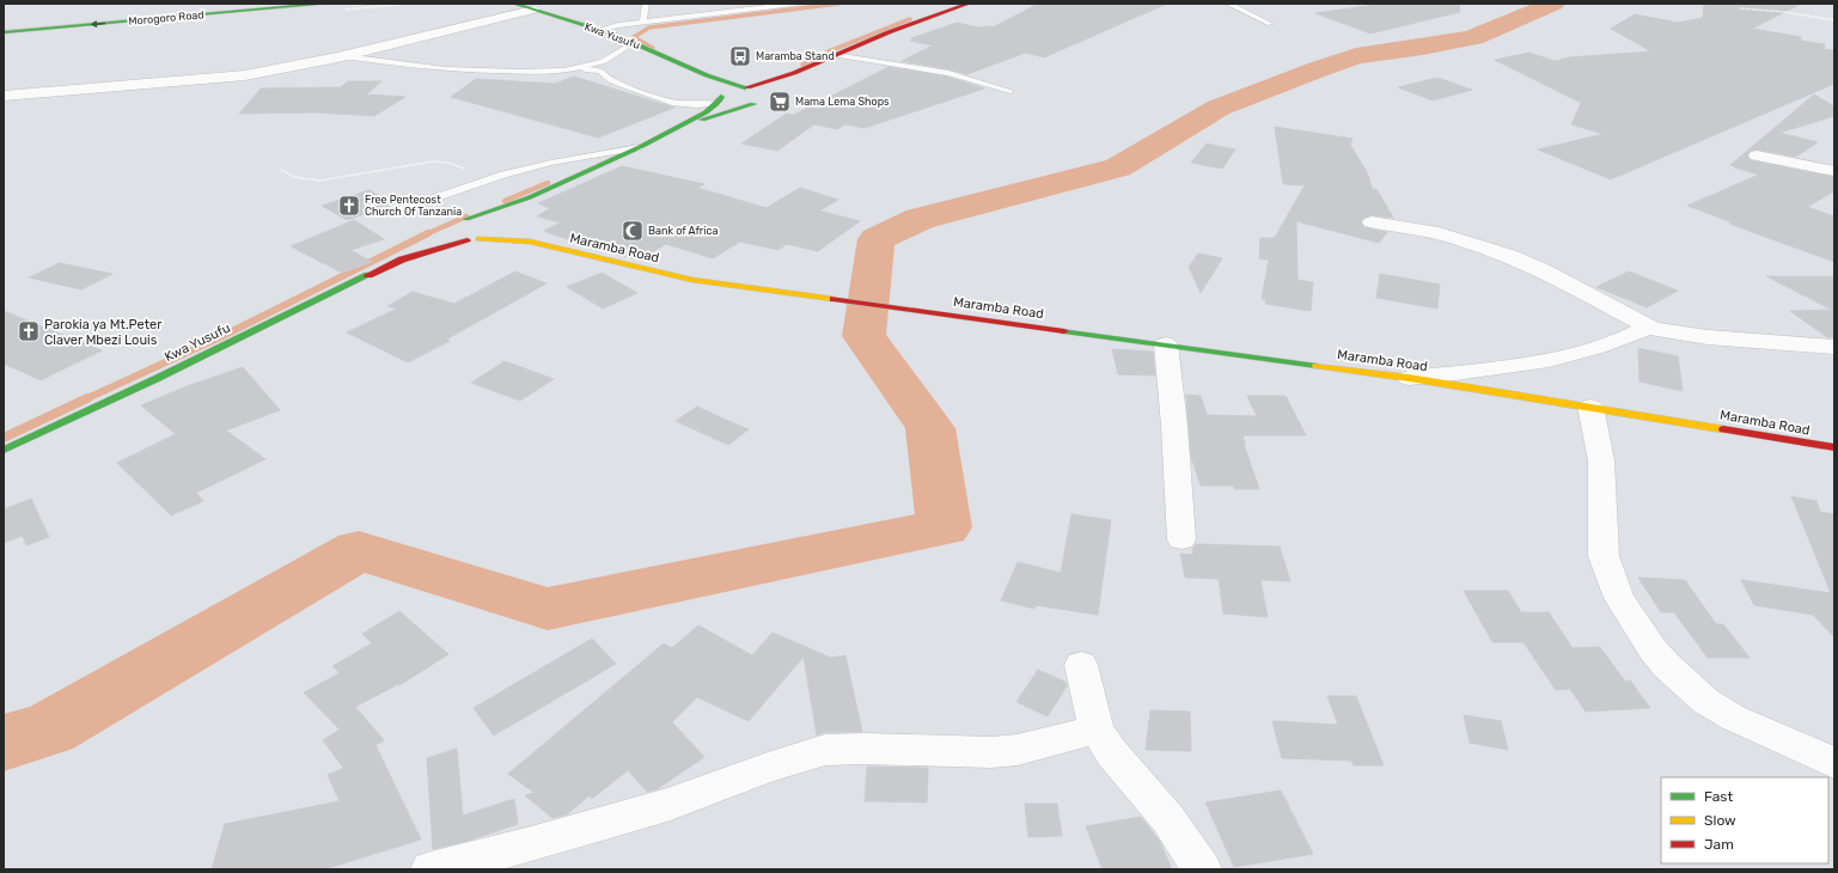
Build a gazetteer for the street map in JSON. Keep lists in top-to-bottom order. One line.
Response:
{"streets":{"main road":["Morogoro Road","Kwa Yusufu","Maramba Road"]},"crossings":[["Kwa Yusufu","Maramba Road"]],"one_way":["Morogoro Road"],"places":{"bus stop":["Maramba Stand"],"supermarket":["Mama Lema Shops"],"church":["Free Pentecost Church Of Tanzania","Parokia ya Mt.Peter Claver Mbezi Louis"],"mosque":["Bank of Africa"]},"legend":["Fast","Slow","Jam"]}
